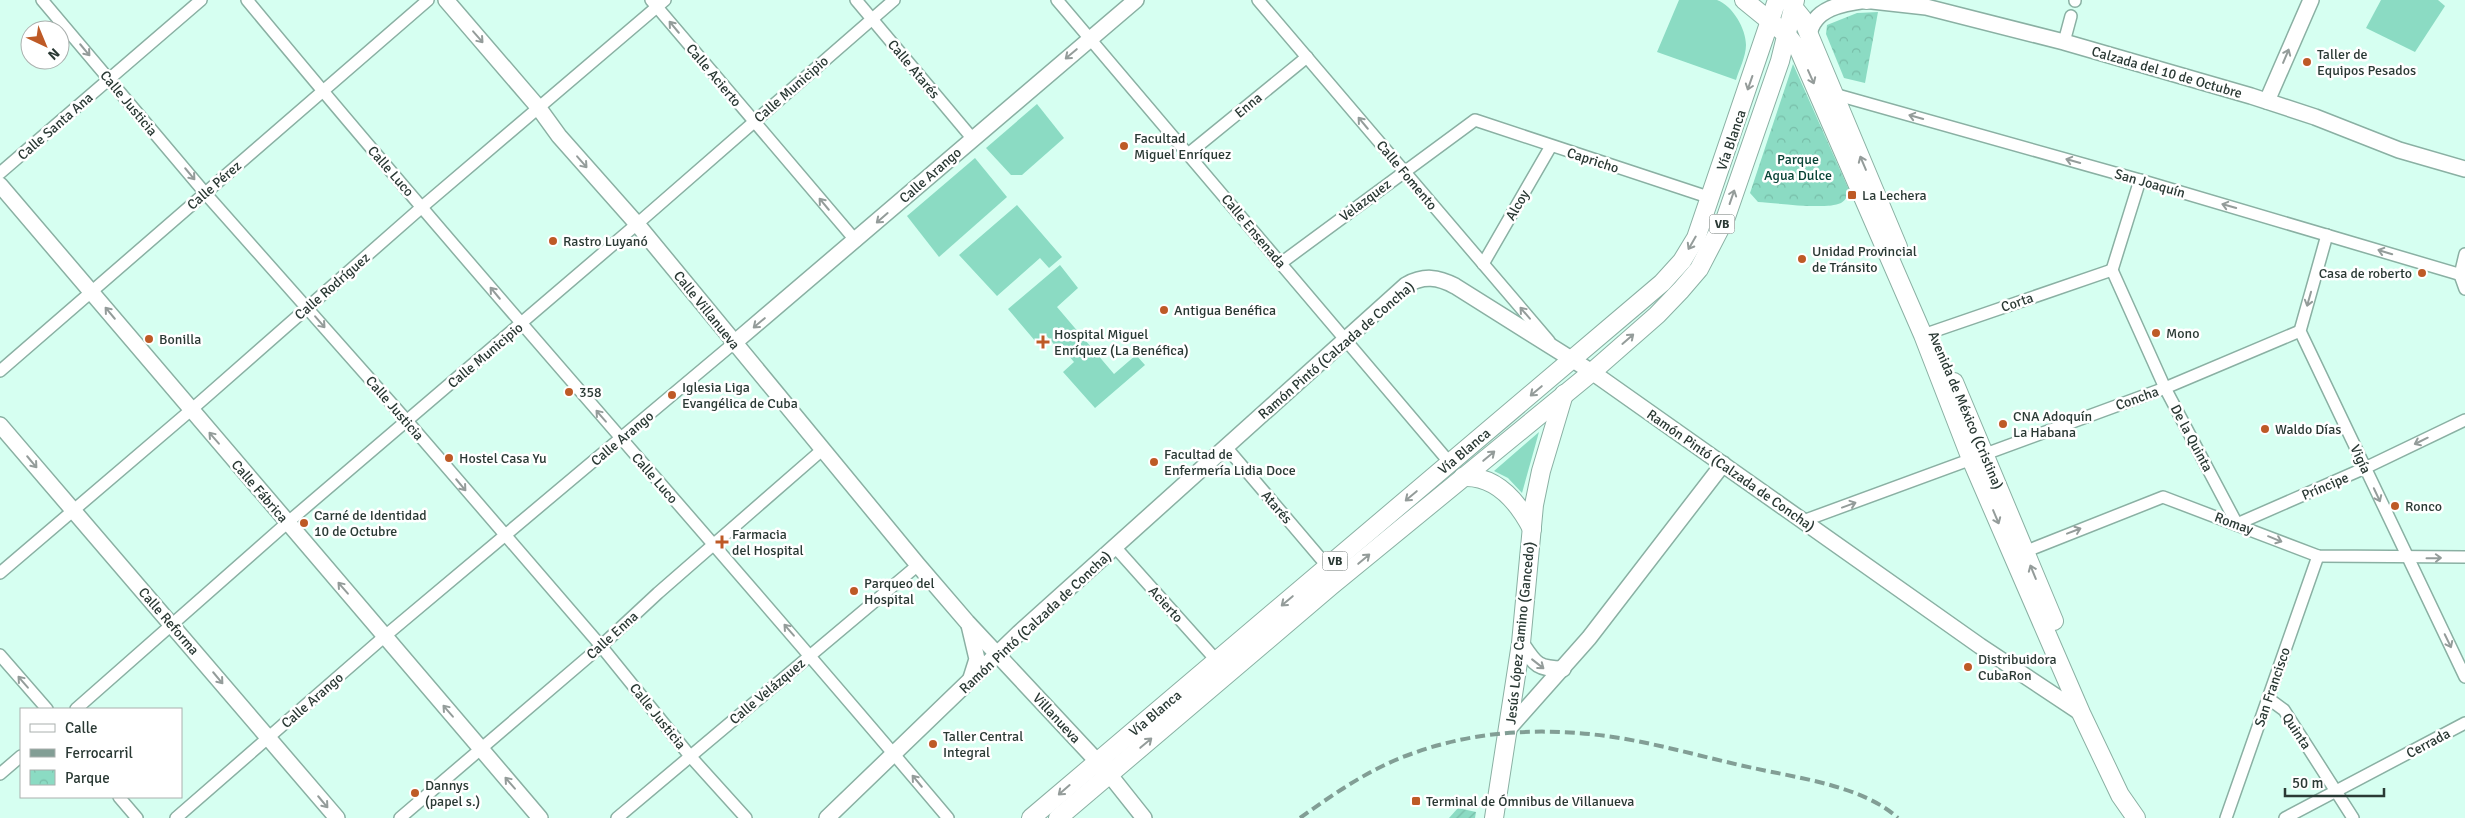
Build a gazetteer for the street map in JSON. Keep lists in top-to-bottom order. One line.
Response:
{"streets":{"main road":["Vía Blanca","VB","Ramón Pintó (Calzada de Concha)","Avenida de México (Cristina)","Jesús López Camino (Gancedo)"],"street":["Calle Atarés","Calzada del 10 de Octubre","Calle Acierto","Calle Municipio","Calle Justicia","Enna","Calle Santa Ana","Capricho","Calle Luco","Calle Arango","Calle Fomento","San Joaquín","Calle Pérez","Velazquez","Alcoy","Calle Ensenada","Calle Rodríguez","Corta","Calle Villanueva","Concha","De la Quinta","Vigía","Príncipe","Calle Fábrica","Atarés","Romay","Acierto","Calle Reforma","Calle Enna","San Francisco","Calle Velázquez","Villanueva","Quinta","Cerrada"]},"crossings":[["Calle Atarés","Calle Municipio"],["Calle Atarés","Calle Arango"],["Calzada del 10 de Octubre","Avenida de México (Cristina)"],["Calle Acierto","Calle Municipio"],["Calle Acierto","Calle Arango"],["Calle Acierto","Calle Rodríguez"],["Calle Municipio","Calle Justicia"],["Calle Municipio","Calle Luco"],["Calle Municipio","Calle Villanueva"],["Calle Municipio","Calle Fábrica"],["Calle Municipio","Calle Reforma"],["Calle Justicia","Calle Santa Ana"],["Calle Justicia","Calle Arango"],["Calle Justicia","Calle Pérez"],["Calle Justicia","Calle Rodríguez"],["Calle Justicia","Calle Enna"],["Calle Justicia","Calle Velázquez"],["Enna","Calle Fomento"],["Enna","Calle Ensenada"],["Vía Blanca","Capricho"],["Vía Blanca","Calle Ensenada"],["Vía Blanca","Ramón Pintó (Calzada de Concha)"],["Vía Blanca","Avenida de México (Cristina)"],["Vía Blanca","Atarés"],["Vía Blanca","Acierto"],["Vía Blanca","Villanueva"],["Capricho","Velazquez"],["Capricho","Alcoy"],["Calle Luco","Calle Arango"],["Calle Luco","Calle Pérez"],["Calle Luco","Calle Rodríguez"],["Calle Luco","Ramón Pintó (Calzada de Concha)"],["Calle Luco","Calle Enna"],["Calle Luco","Calle Velázquez"],["Calle Arango","Calle Ensenada"],["Calle Arango","Calle Villanueva"],["Calle Arango","Calle Fábrica"],["Calle Arango","Calle Reforma"],["Calle Fomento","Velazquez"],["Calle Fomento","Alcoy"],["Calle Fomento","Ramón Pintó (Calzada de Concha)"],["San Joaquín","Avenida de México (Cristina)"],["Calle Pérez","Calle Fábrica"],["Velazquez","Calle Ensenada"],["Calle Ensenada","Ramón Pintó (Calzada de Concha)"],["Calle Rodríguez","Calle Villanueva"],["Calle Rodríguez","Calle Fábrica"],["Calle Rodríguez","Calle Reforma"],["Corta","Avenida de México (Cristina)"],["Corta","De la Quinta"],["Calle Villanueva","Calle Enna"],["Calle Villanueva","Calle Velázquez"],["Calle Villanueva","Villanueva"],["Ramón Pintó (Calzada de Concha)","Concha"],["Ramón Pintó (Calzada de Concha)","Avenida de México (Cristina)"],["Ramón Pintó (Calzada de Concha)","Atarés"],["Ramón Pintó (Calzada de Concha)","Acierto"],["Ramón Pintó (Calzada de Concha)","Villanueva"],["Concha","Avenida de México (Cristina)"],["Concha","De la Quinta"],["Concha","Vigía"],["Avenida de México (Cristina)","Romay"],["De la Quinta","Príncipe"],["De la Quinta","Romay"],["Vigía","Príncipe"],["Vigía","Romay"],["Príncipe","Romay"],["Calle Fábrica","Calle Enna"],["Romay","San Francisco"],["San Francisco","Quinta"],["Quinta","Cerrada"]],"one_way":["Calle Acierto","Calle Justicia","Calle Luco","Calle Arango","Calle Fomento","San Joaquín","Calle Villanueva","Concha","Vigía","Príncipe","Calle Fábrica","Romay","Calle Reforma"],"parks":["Parque Agua Dulce"],"places":{"other":["Taller de Equipos Pesados","Facultad Miguel Enríquez","Rastro Luyanó","Unidad Provincial de Tránsito","Casa de roberto","Antigua Benéfica","Mono","Bonilla","358","Iglesia Liga Evangélica de Cuba","CNA Adoquín La Habana","Waldo Días","Hostel Casa Yu","Facultad de Enfermería Lidia Doce","Ronco","Carné de Identidad 10 de Octubre","Parqueo del Hospital","Distribuidora CubaRon","Taller Central Integral","Dannys (papel s.)"],"transit":["La Lechera","Terminal de Ómnibus de Villanueva"],"health":["Hospital Miguel Enríquez (La Benéfica)","Farmacia del Hospital"]},"legend":["Calle","Ferrocarril","Parque"],"scale_bar":"50 m","north":"bottom right"}
